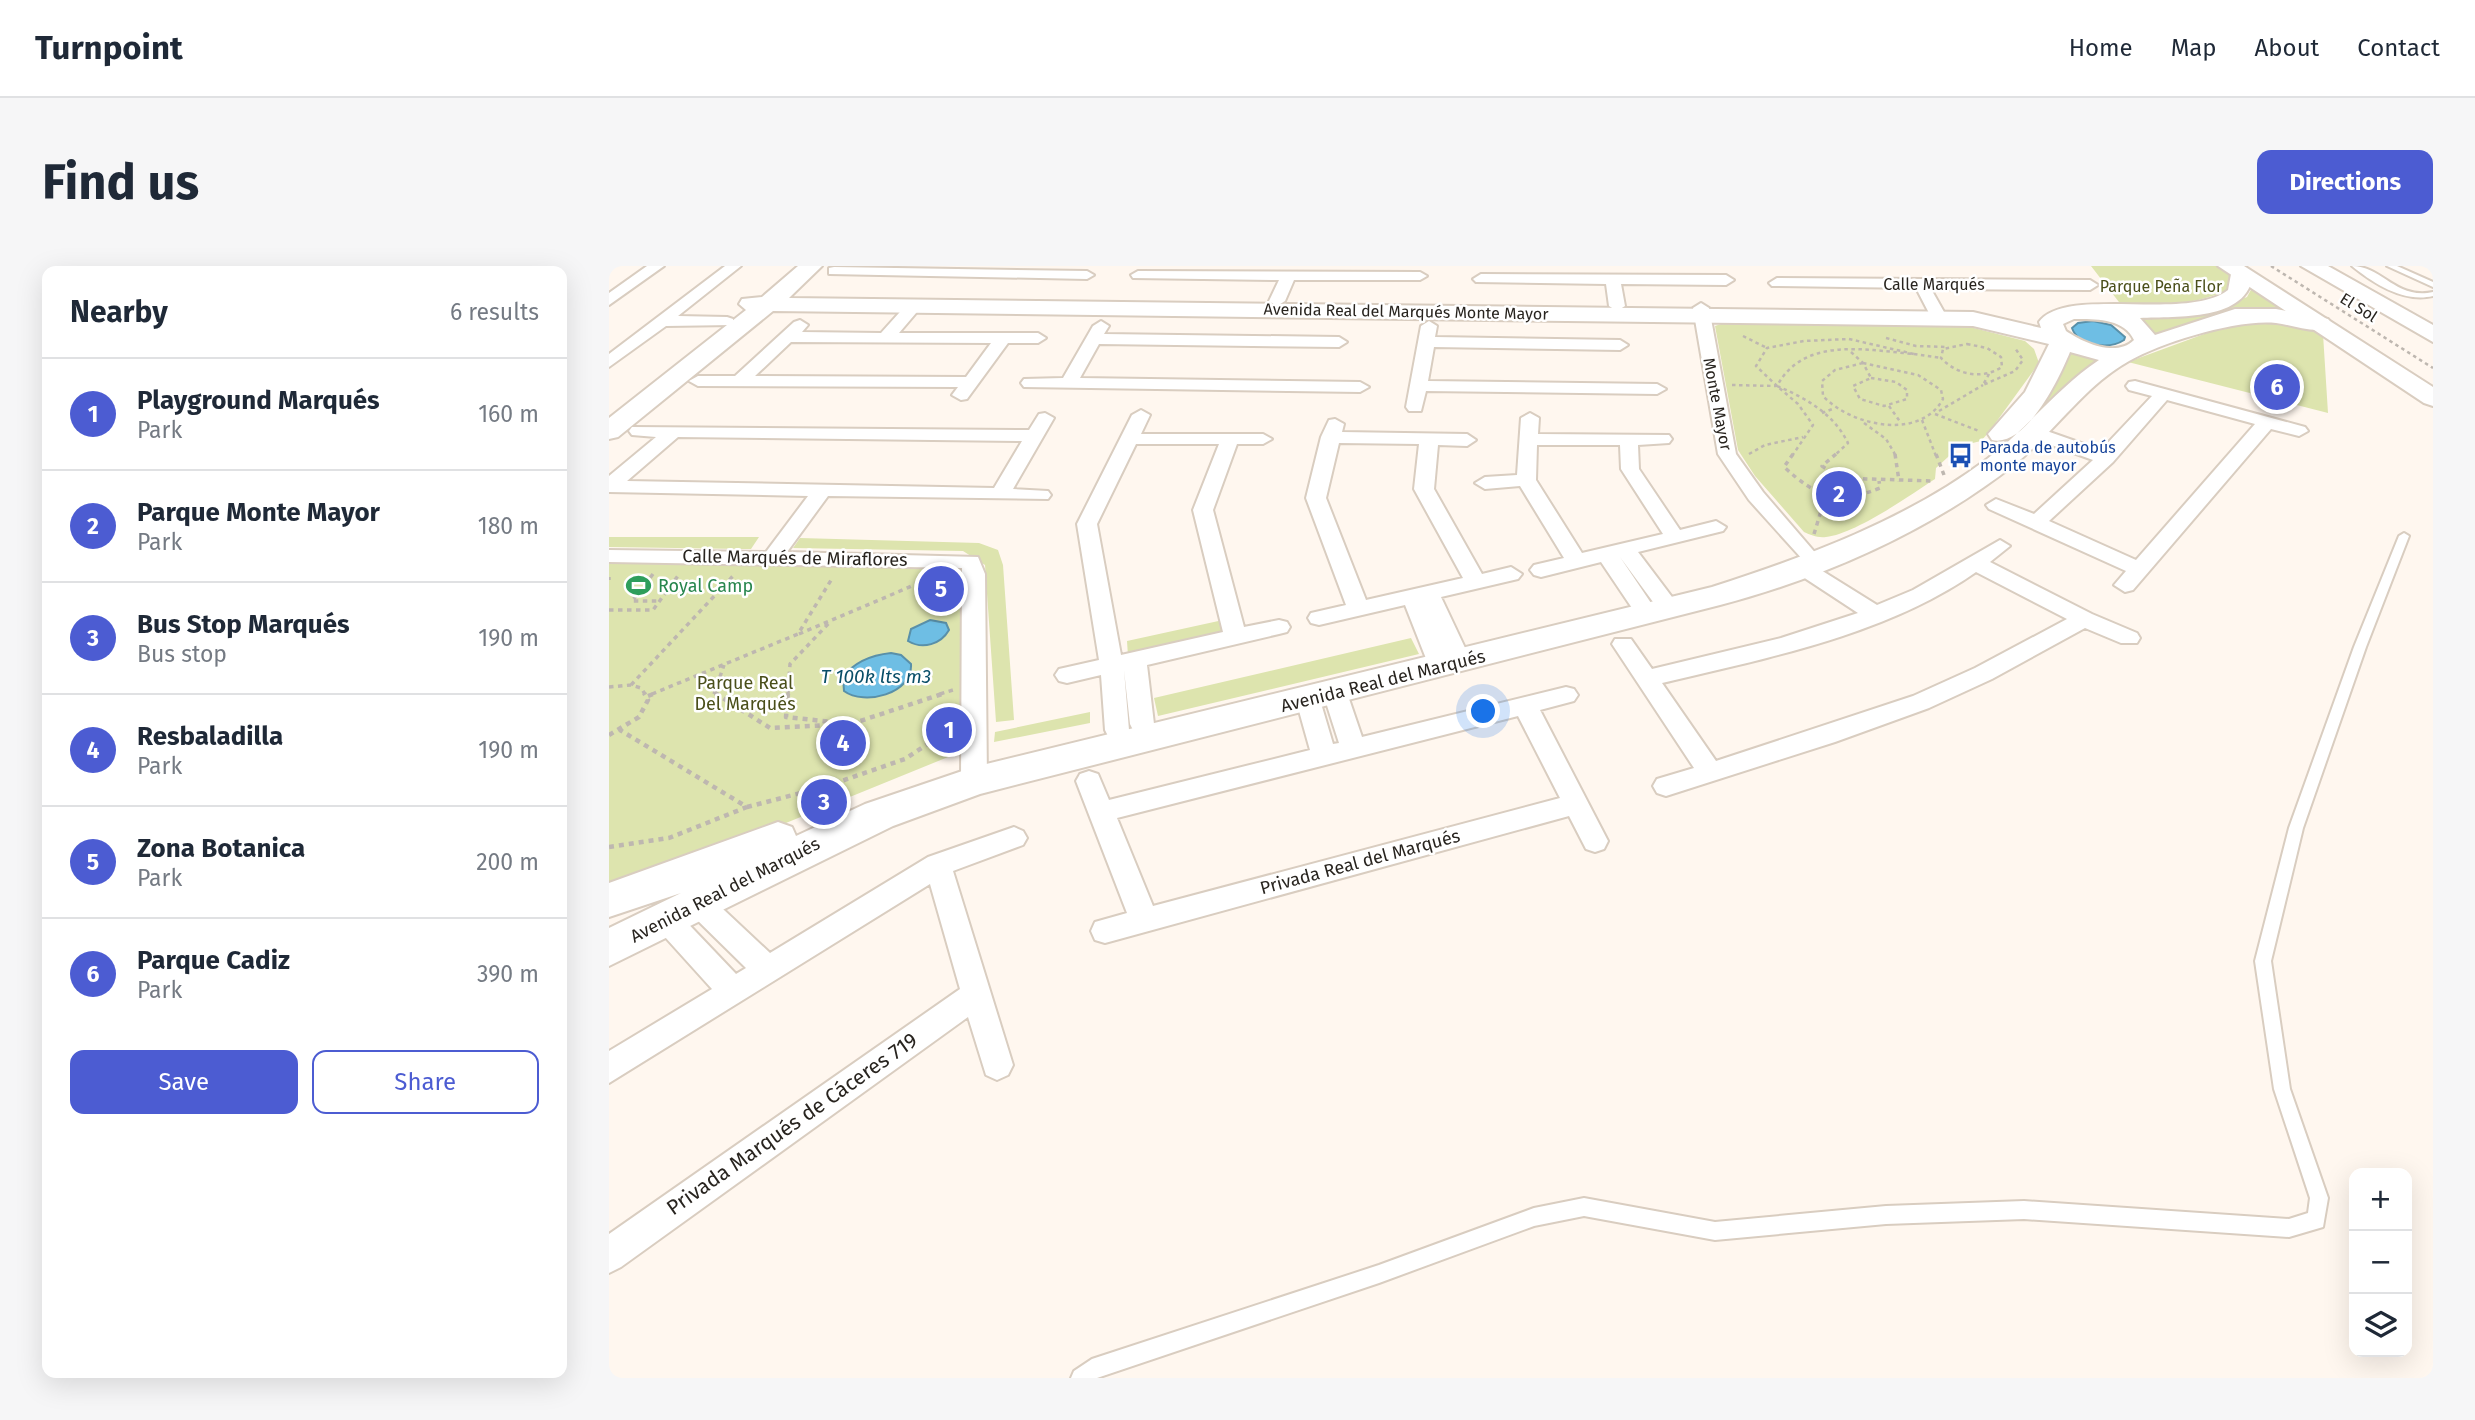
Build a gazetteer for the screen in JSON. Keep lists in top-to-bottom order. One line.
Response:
{"streets":{"street":["Calle Marqués","Avenida Real del Marqués Monte Mayor","Monte Mayor","Calle Marqués de Miraflores","Avenida Real del Marqués","Privada Real del Marqués","Privada Marqués de Cáceres 719"],"path":["El Sol"]},"crossings":[["Avenida Real del Marqués Monte Mayor","Monte Mayor"],["Avenida Real del Marqués Monte Mayor","Avenida Real del Marqués"],["Monte Mayor","Avenida Real del Marqués"]],"water":["T 100k lts m3"],"parks":["Parque Peña Flor","Parque Real Del Marqués"],"places":{"bus stop":["Parada de autobús monte mayor"],"sports":["Royal Camp"]},"page":{"header":"Turnpoint","nav":["Home","Map","About","Contact"],"buttons":["Directions",["Save","Share"]],"title":"Find us","heading":["Nearby","6 results"],"list":[{"mark":"1","name":"Playground Marqués","note":"Park","value":"160 m"},{"mark":"2","name":"Parque Monte Mayor","note":"Park","value":"180 m"},{"mark":"3","name":"Bus Stop Marqués","note":"Bus stop","value":"190 m"},{"mark":"4","name":"Resbaladilla","note":"Park","value":"190 m"},{"mark":"5","name":"Zona Botanica","note":"Park","value":"200 m"},{"mark":"6","name":"Parque Cadiz","note":"Park","value":"390 m"}],"pins":["6","2","5","1","4","3"],"map_buttons":["+","−"]}}
